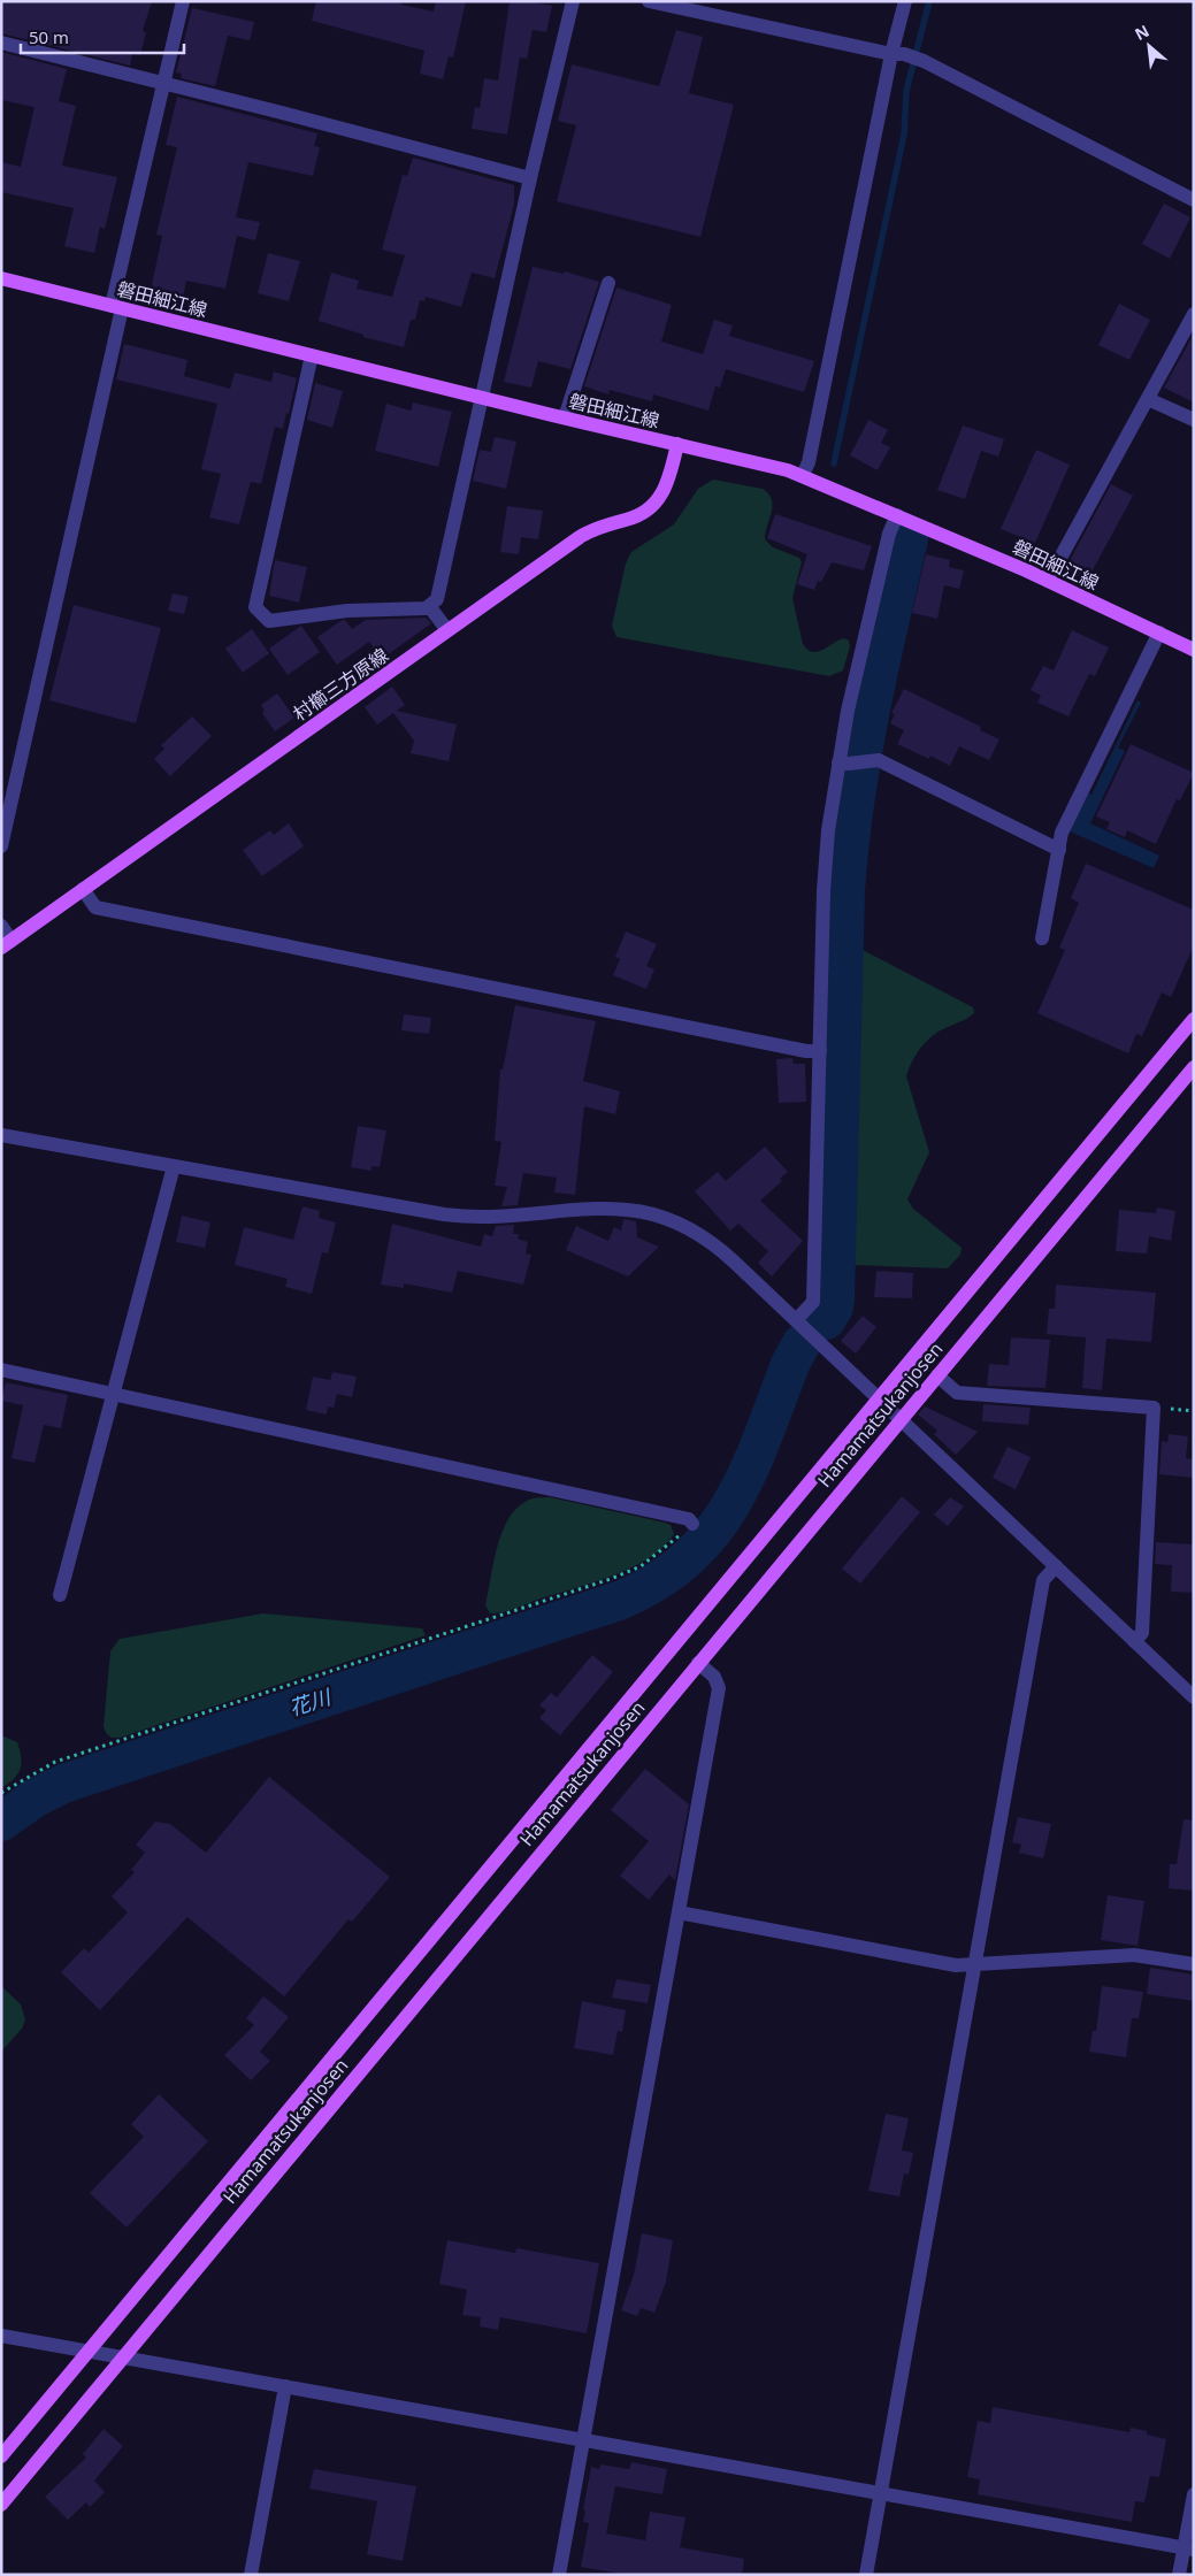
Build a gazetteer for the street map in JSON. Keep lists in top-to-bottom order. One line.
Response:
{"streets":{"main road":["磐田細江線","村櫛三方原線","Hamamatsukanjosen"]},"crossings":[["磐田細江線","村櫛三方原線"]],"water":["花川"],"scale_bar":"50 m","north":"top left"}
